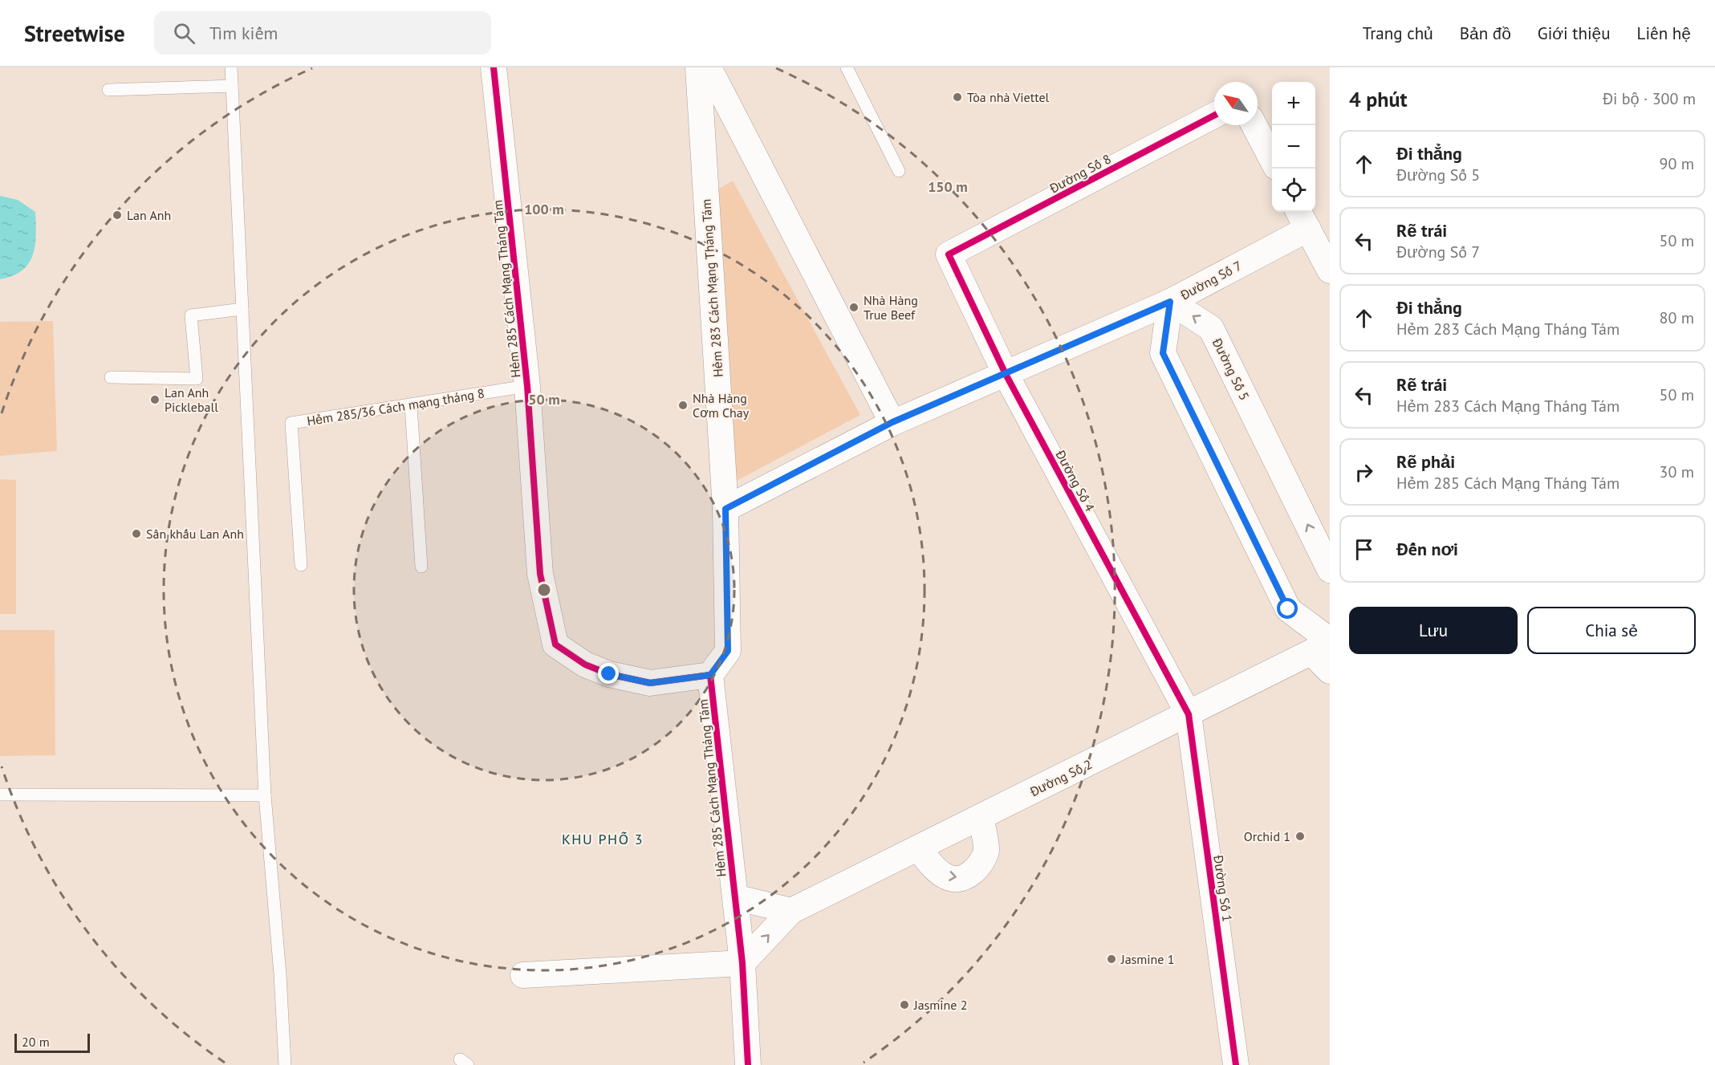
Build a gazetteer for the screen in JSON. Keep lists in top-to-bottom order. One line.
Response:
{"streets":{"street":["Đường Số 8","Đường Số 7","Hẻm 283 Cách Mạng Tháng Tám","Hẻm 285 Cách Mạng Tháng Tám","Đường Số 5","Đường Số 4","Đường Số 2","Đường Số 1"],"lane":["Hẻm 285/36 Cách mạng tháng 8"]},"crossings":[["Đường Số 8","Đường Số 4"],["Đường Số 7","Đường Số 5"],["Đường Số 7","Đường Số 4"],["Hẻm 283 Cách Mạng Tháng Tám","Hẻm 285 Cách Mạng Tháng Tám"],["Hẻm 285 Cách Mạng Tháng Tám","Hẻm 285/36 Cách mạng tháng 8"],["Hẻm 285 Cách Mạng Tháng Tám","Đường Số 2"],["Đường Số 4","Đường Số 2"],["Đường Số 4","Đường Số 1"],["Đường Số 2","Đường Số 1"]],"districts":["KHU PHỐ 3"],"places":["Tòa nhà Viettel","Lan Anh","Nhà Hàng True Beef","Lan Anh Pickleball","Nhà Hàng Cơm Chay","Sân khấu Lan Anh","Orchid 1","Jasmine 1","Jasmine 2"],"scale_bar":"20 m","north":"top left","page":{"header":"Streetwise","search":"Tìm kiếm","nav":["Trang chủ","Bản đồ","Giới thiệu","Liên hệ"],"heading":["4 phút","Đi bộ · 300 m"],"map_buttons":["+","−"],"list":[["Đi thẳng","Đường Số 5","90 m"],["Rẽ trái","Đường Số 7","50 m"],["Đi thẳng","Hẻm 283 Cách Mạng Tháng Tám","80 m"],["Rẽ trái","Hẻm 283 Cách Mạng Tháng Tám","50 m"],["Rẽ phải","Hẻm 285 Cách Mạng Tháng Tám","30 m"],"Đến nơi"],"buttons":["Lưu","Chia sẻ"],"scale":"20 m"},"rings":["150 m","100 m","50 m"]}
